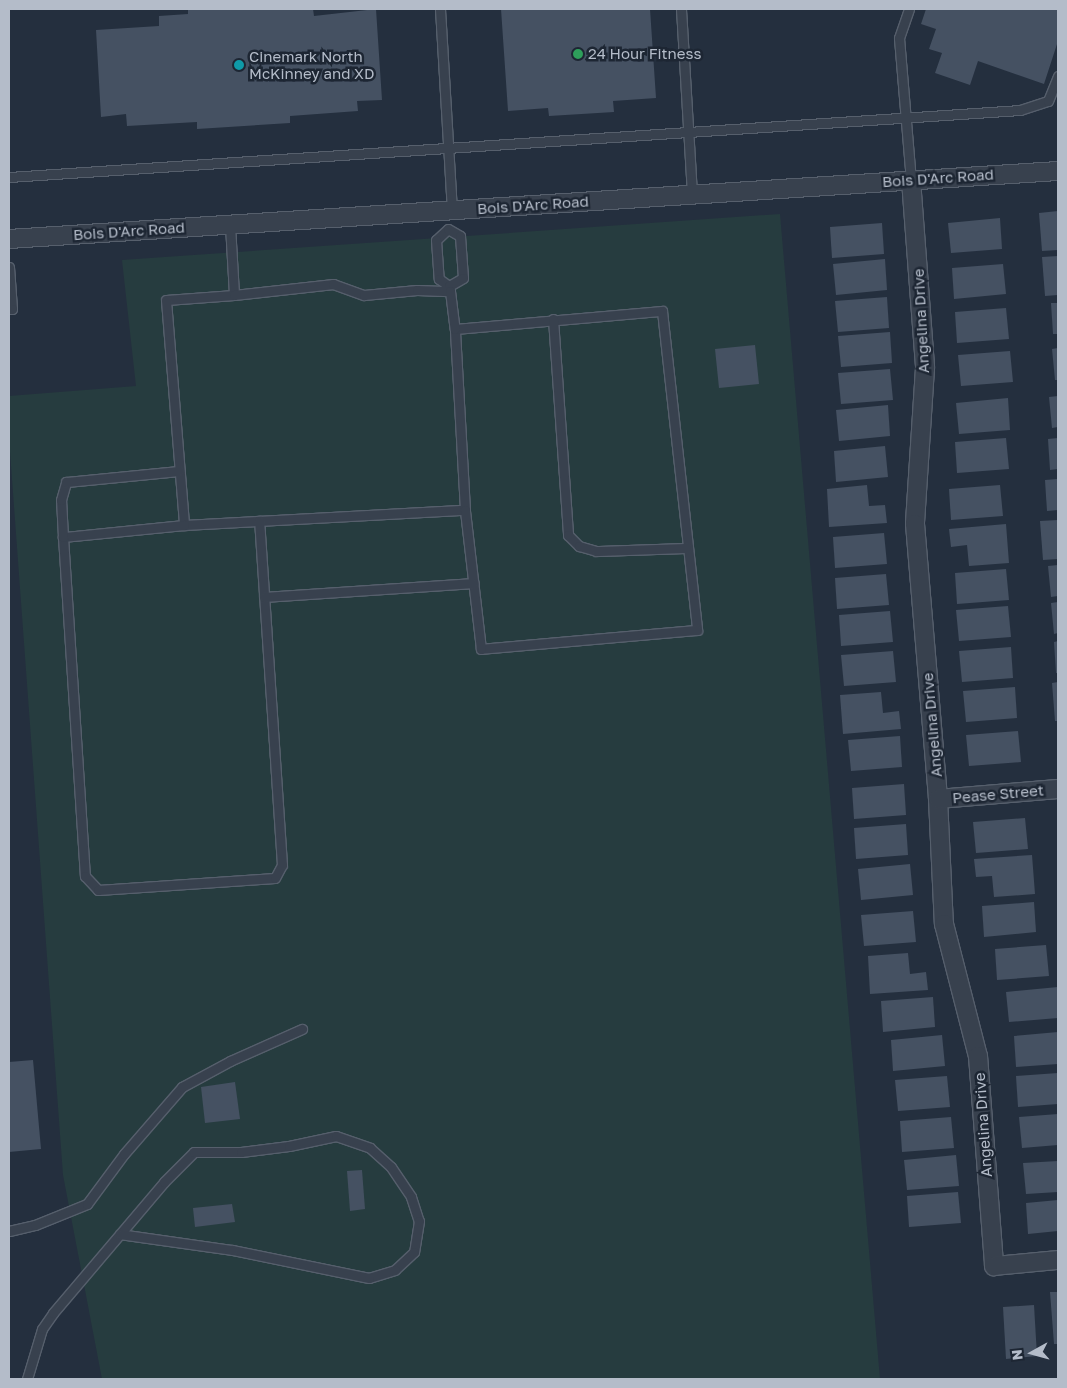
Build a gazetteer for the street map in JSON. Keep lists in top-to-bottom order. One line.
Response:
{"streets":{"street":["Bois D'Arc Road","Angelina Drive","Pease Street"]},"crossings":[["Bois D'Arc Road","Angelina Drive"],["Angelina Drive","Pease Street"]],"places":["24 Hour Fitness","Cinemark North McKinney and XD"],"north":"left"}
